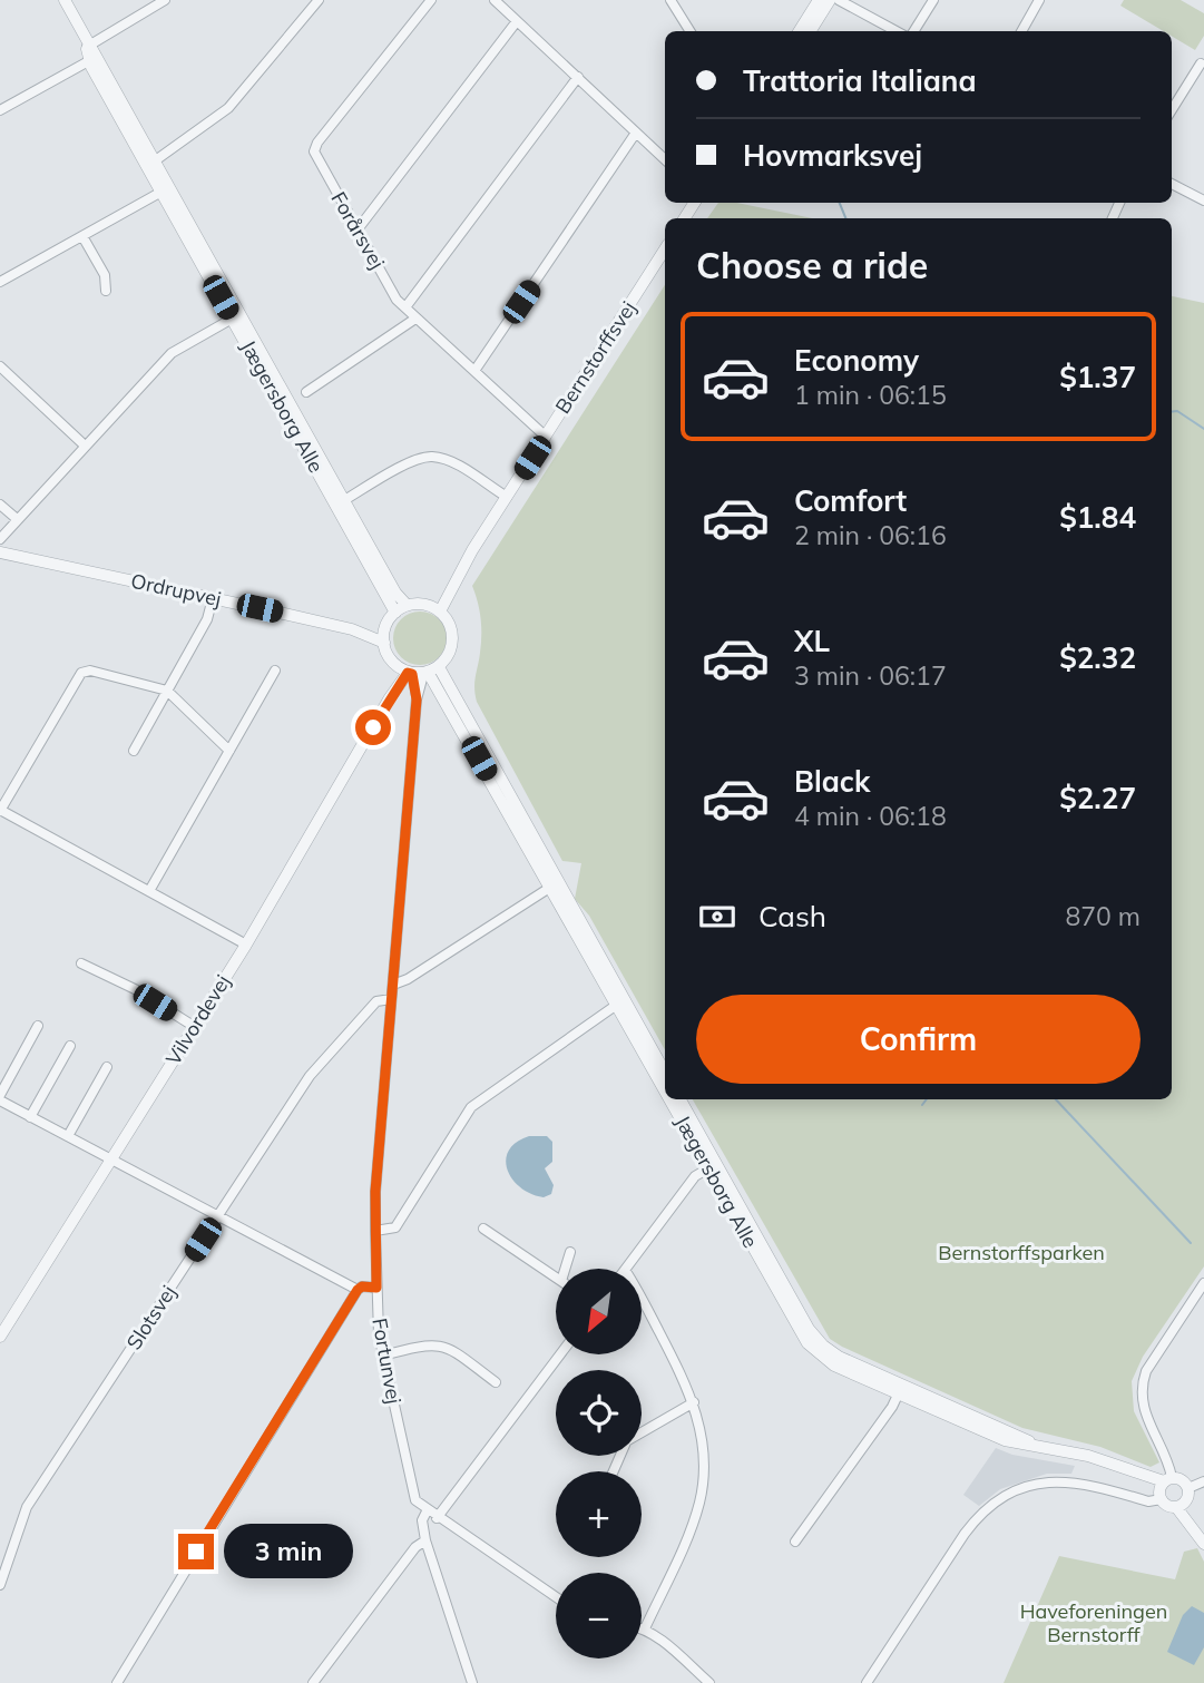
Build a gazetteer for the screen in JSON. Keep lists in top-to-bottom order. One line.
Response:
{"streets":{"street":["Forårsvej","Bernstorffsvej","Jægersborg Alle","Ordrupvej","Vilvordevej","Slotsvej","Fortunvej"]},"crossings":[["Forårsvej","Bernstorffsvej"],["Bernstorffsvej","Jægersborg Alle"],["Bernstorffsvej","Ordrupvej"],["Bernstorffsvej","Vilvordevej"],["Bernstorffsvej","Fortunvej"],["Jægersborg Alle","Ordrupvej"],["Jægersborg Alle","Vilvordevej"],["Jægersborg Alle","Fortunvej"],["Ordrupvej","Vilvordevej"],["Ordrupvej","Fortunvej"],["Vilvordevej","Fortunvej"],["Slotsvej","Fortunvej"]],"parks":["Bernstorffsparken","Haveforeningen Bernstorff"],"north":"bottom left","page":{"banner":["Trattoria Italiana","Hovmarksvej"],"heading":"Choose a ride","list":[{"name":"Economy","note":"1 min · 06:15","value":"$1.37"},{"name":"Comfort","note":"2 min · 06:16","value":"$1.84"},{"name":"XL","note":"3 min · 06:17","value":"$2.32"},{"name":"Black","note":"4 min · 06:18","value":"$2.27"}],"pay":["Cash","870 m"],"buttons":"Confirm","map_buttons":["+","−"],"bubble":"3 min"}}
